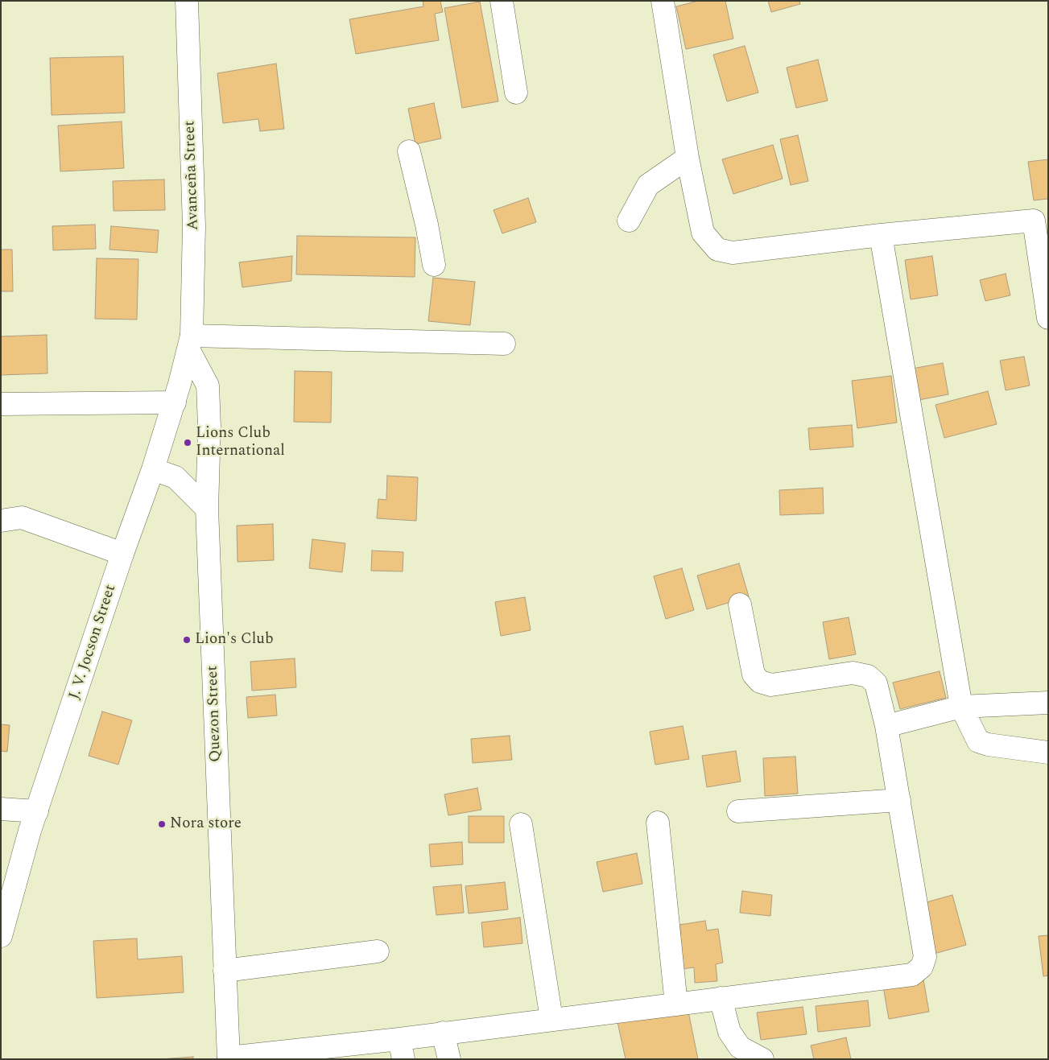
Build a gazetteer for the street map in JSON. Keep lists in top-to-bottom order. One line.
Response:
{"streets":{"street":["Avanceña Street","J. V. Jocson Street","Quezon Street"]},"crossings":[["Avanceña Street","J. V. Jocson Street"],["Avanceña Street","Quezon Street"],["J. V. Jocson Street","Quezon Street"]],"places":["Lions Club International","Lion's Club","Nora store"]}
